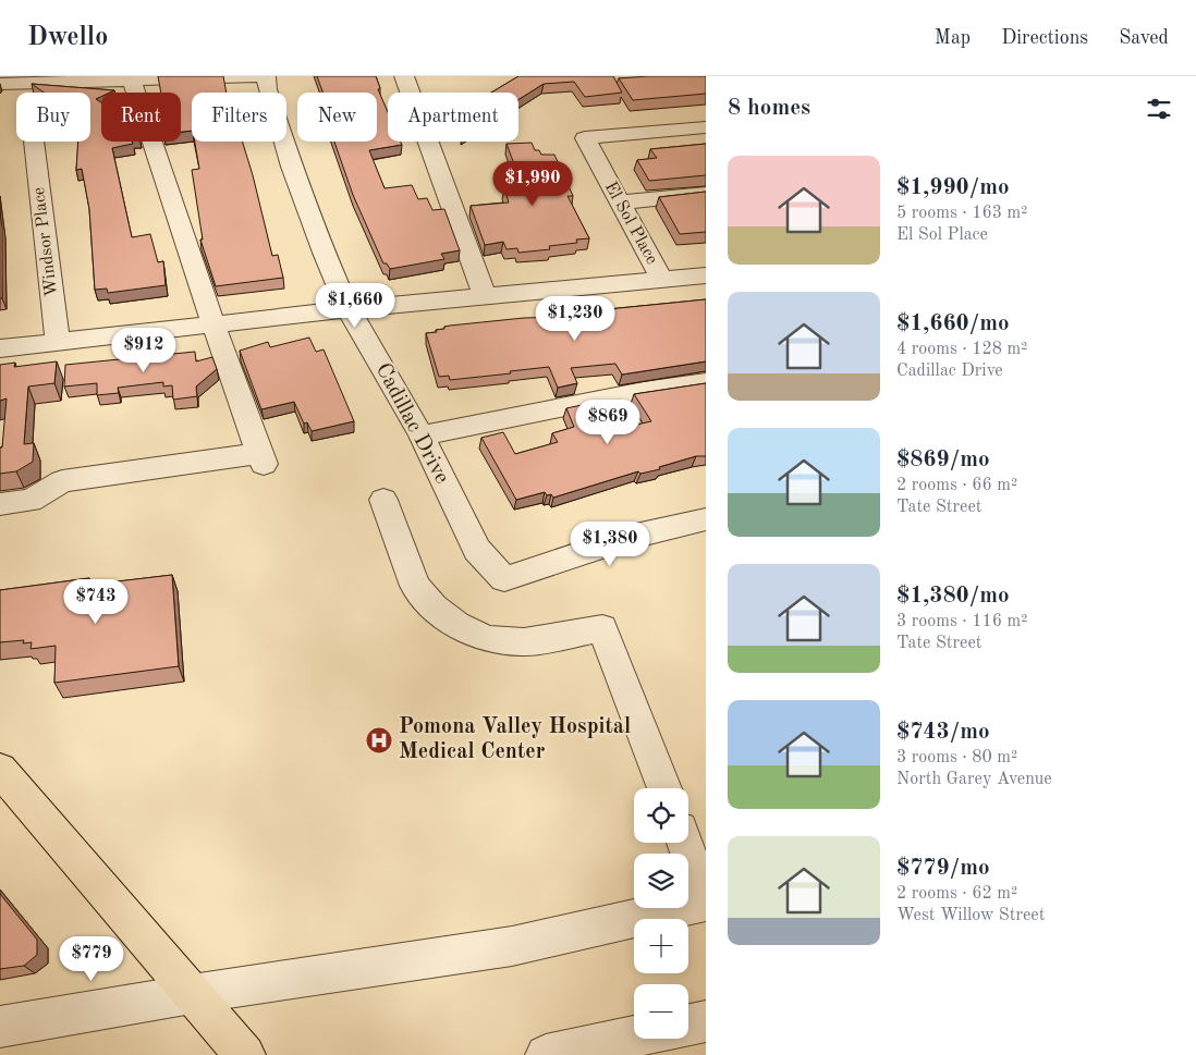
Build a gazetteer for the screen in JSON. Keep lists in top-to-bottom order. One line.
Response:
{"streets":{"street":["El Sol Place","Windsor Place","Cadillac Drive"]},"places":{"hospital":["Pomona Valley Hospital Medical Center"]},"page":{"header":"Dwello","nav":["Map","Directions","Saved"],"heading":"8 homes","chip":["Buy","Rent","Filters","New","Apartment"],"list":[{"name":"$1,990/mo","note":"5 rooms · 163 m² · El Sol Place"},{"name":"$1,660/mo","note":"4 rooms · 128 m² · Cadillac Drive"},{"name":"$869/mo","note":"2 rooms · 66 m² · Tate Street"},{"name":"$1,380/mo","note":"3 rooms · 116 m² · Tate Street"},{"name":"$743/mo","note":"3 rooms · 80 m² · North Garey Avenue"},{"name":"$779/mo","note":"2 rooms · 62 m² · West Willow Street"}],"price":["$1,990","$1,660","$1,230","$912","$869","$1,380","$743","$779"],"map_buttons":["+","−"]}}
